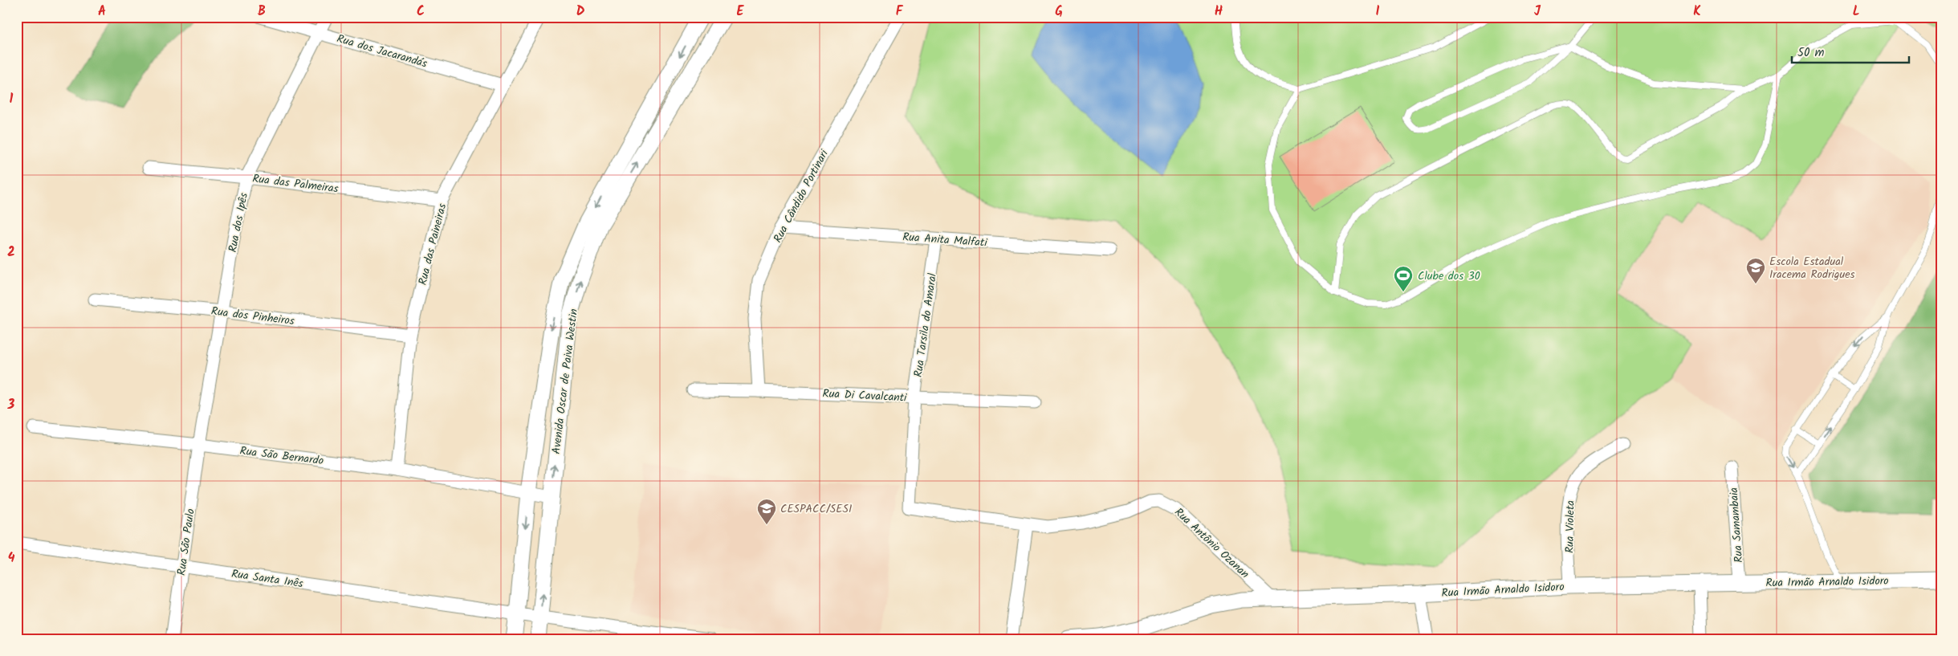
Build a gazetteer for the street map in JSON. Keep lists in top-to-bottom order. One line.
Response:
{"streets":{"street":["Rua dos Jacarandás","Rua das Palmeiras","Rua Cândido Portinari","Rua dos Ipês","Rua Anita Malfati","Rua das Paineiras","Rua dos Pinheiros","Rua Tarsila do Amaral","Avenida Oscar de Paiva Westin","Rua Di Cavalcanti","Rua São Bernardo","Rua Samambaia","Rua Violeta","Rua São Paulo","Rua Antônio Ozanan","Rua Santa Inês","Rua Irmão Arnaldo Isidoro"]},"crossings":[["Rua dos Jacarandás","Rua dos Ipês"],["Rua dos Jacarandás","Rua das Paineiras"],["Rua das Palmeiras","Rua dos Ipês"],["Rua das Palmeiras","Rua das Paineiras"],["Rua Cândido Portinari","Rua Anita Malfati"],["Rua Cândido Portinari","Rua Di Cavalcanti"],["Rua dos Ipês","Rua dos Pinheiros"],["Rua dos Ipês","Rua São Bernardo"],["Rua dos Ipês","Rua São Paulo"],["Rua Anita Malfati","Rua Tarsila do Amaral"],["Rua das Paineiras","Rua dos Pinheiros"],["Rua das Paineiras","Rua São Bernardo"],["Rua Tarsila do Amaral","Rua Di Cavalcanti"],["Rua Tarsila do Amaral","Rua Antônio Ozanan"],["Avenida Oscar de Paiva Westin","Rua São Bernardo"],["Avenida Oscar de Paiva Westin","Rua Santa Inês"],["Rua São Bernardo","Rua São Paulo"],["Rua Samambaia","Rua Irmão Arnaldo Isidoro"],["Rua Violeta","Rua Irmão Arnaldo Isidoro"],["Rua São Paulo","Rua Santa Inês"],["Rua Antônio Ozanan","Rua Irmão Arnaldo Isidoro"]],"places":{"school or university":["Escola Estadual Iracema Rodrigues","CESPACC/SESI"],"sports":["Clube dos 30"]},"scale_bar":"50 m","grid":{"columns":["A","B","C","D","E","F","G","H","I","J","K","L"],"rows":["1","2","3","4"]}}
